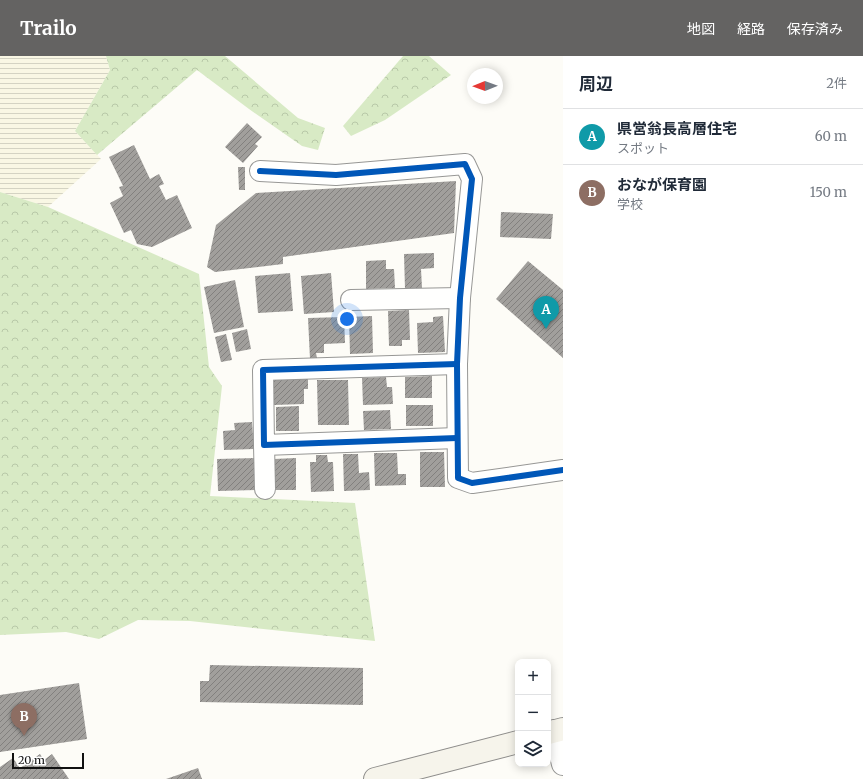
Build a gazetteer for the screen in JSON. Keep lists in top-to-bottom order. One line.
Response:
{"scale_bar":"20 m","north":"left","page":{"header":"Trailo","nav":["地図","経路","保存済み"],"heading":["周辺","2件"],"list":[{"mark":"A","name":"県営翁長高層住宅","note":"スポット","value":"60 m"},{"mark":"B","name":"おなが保育園","note":"学校","value":"150 m"}],"pins":["A","B"],"map_buttons":["+","−"],"scale":"20 m"}}
